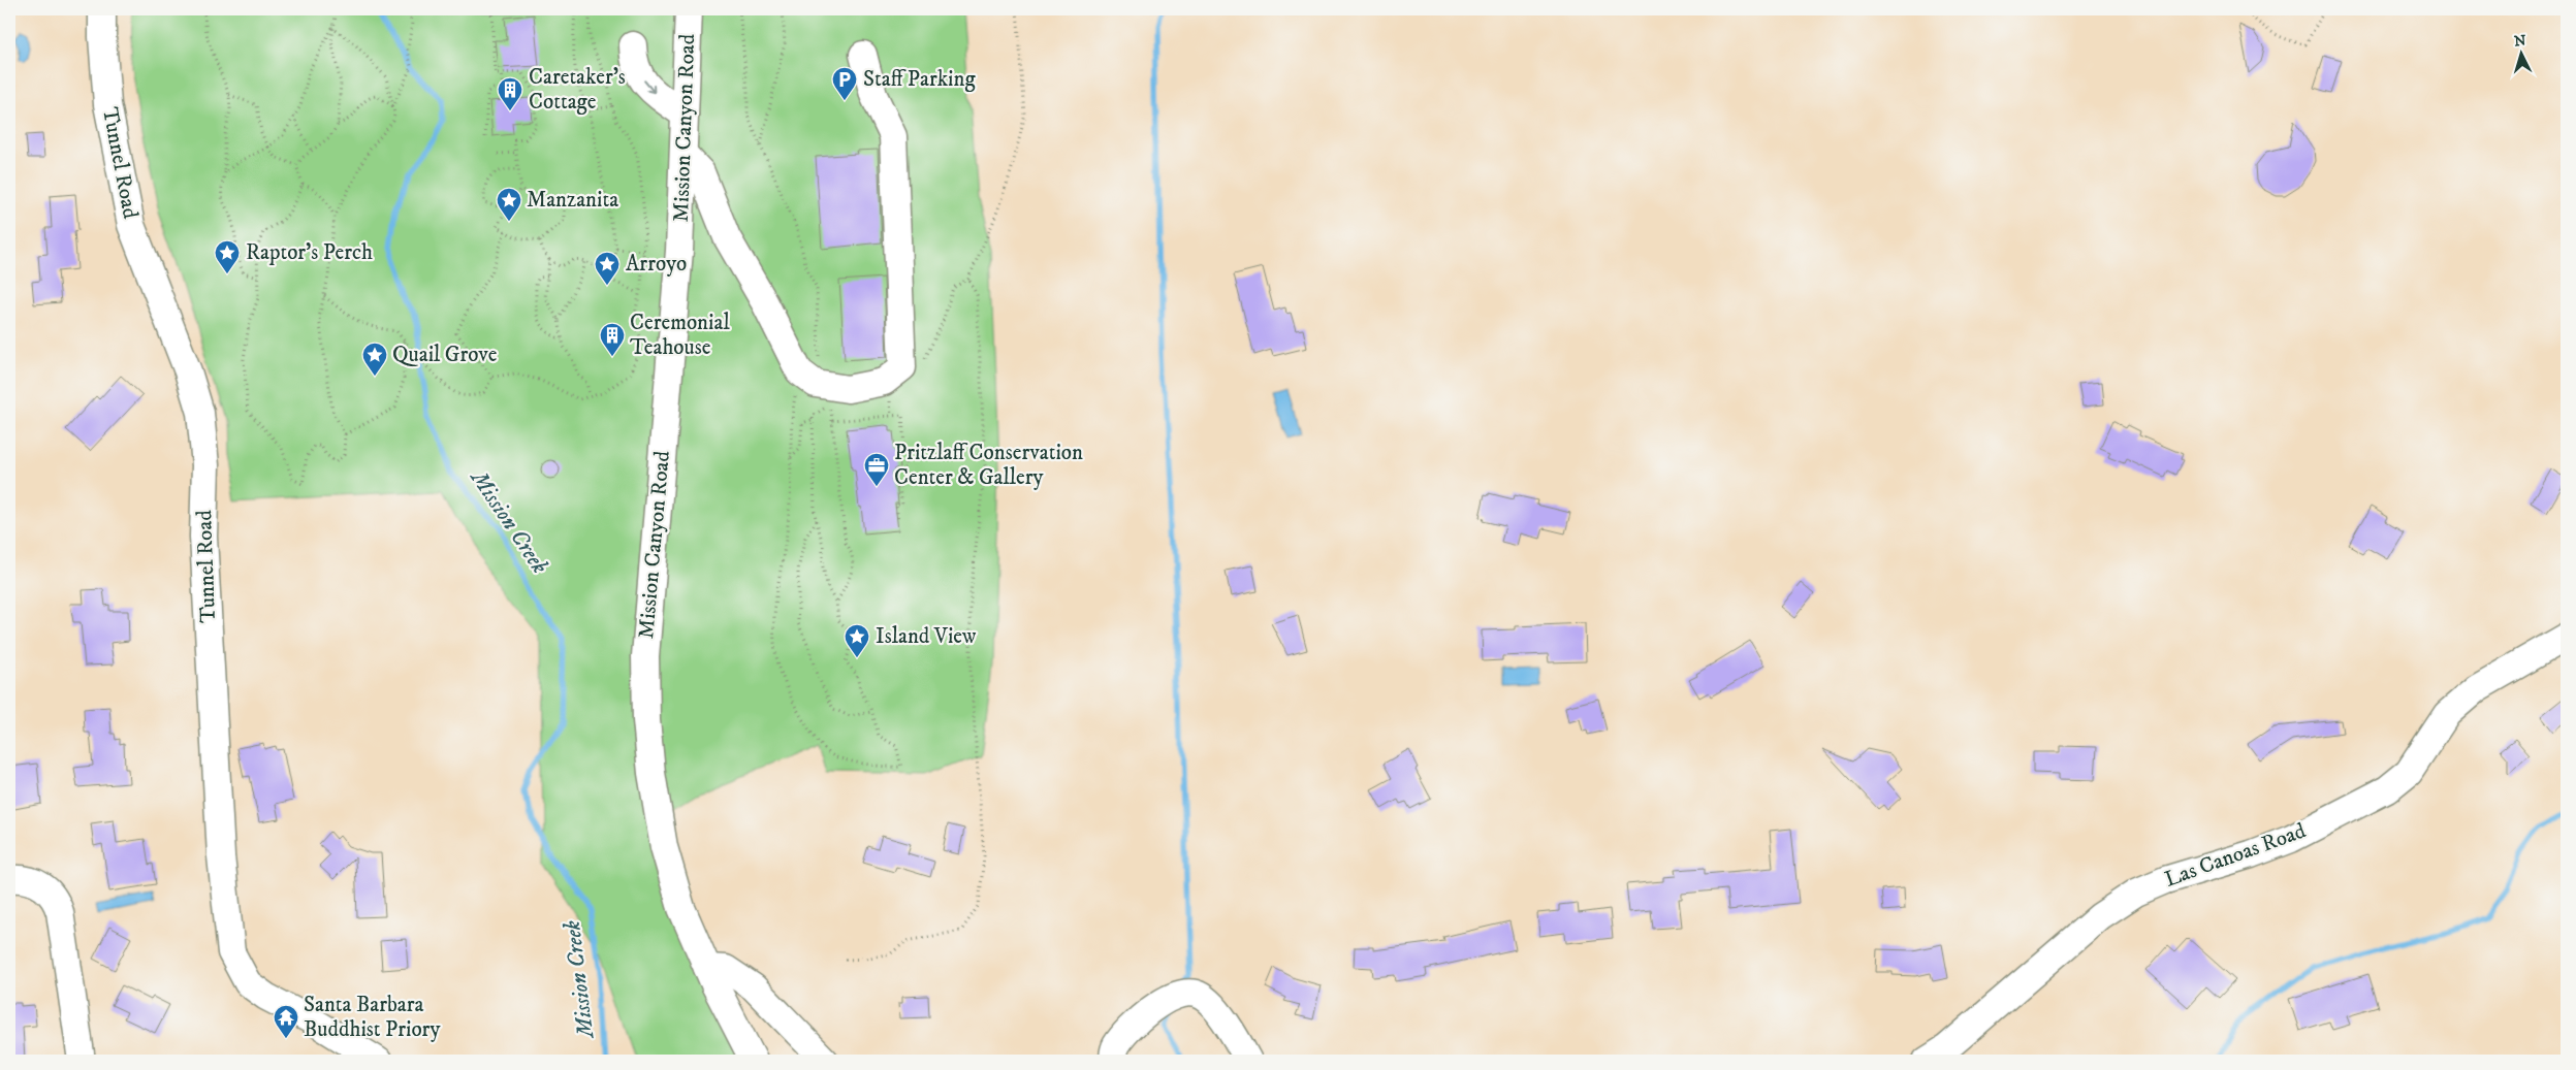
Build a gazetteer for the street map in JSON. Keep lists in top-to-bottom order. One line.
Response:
{"streets":{"street":["Mission Canyon Road","Tunnel Road","Las Canoas Road"]},"water":["Mission Creek"],"places":{"parking":["Staff Parking"],"building":["Caretaker's Cottage","Ceremonial Teahouse"],"place":["Manzanita","Raptor's Perch","Arroyo","Quail Grove","Island View"],"office":["Pritzlaff Conservation Center & Gallery"],"temple":["Santa Barbara Buddhist Priory"]},"north":"top"}
